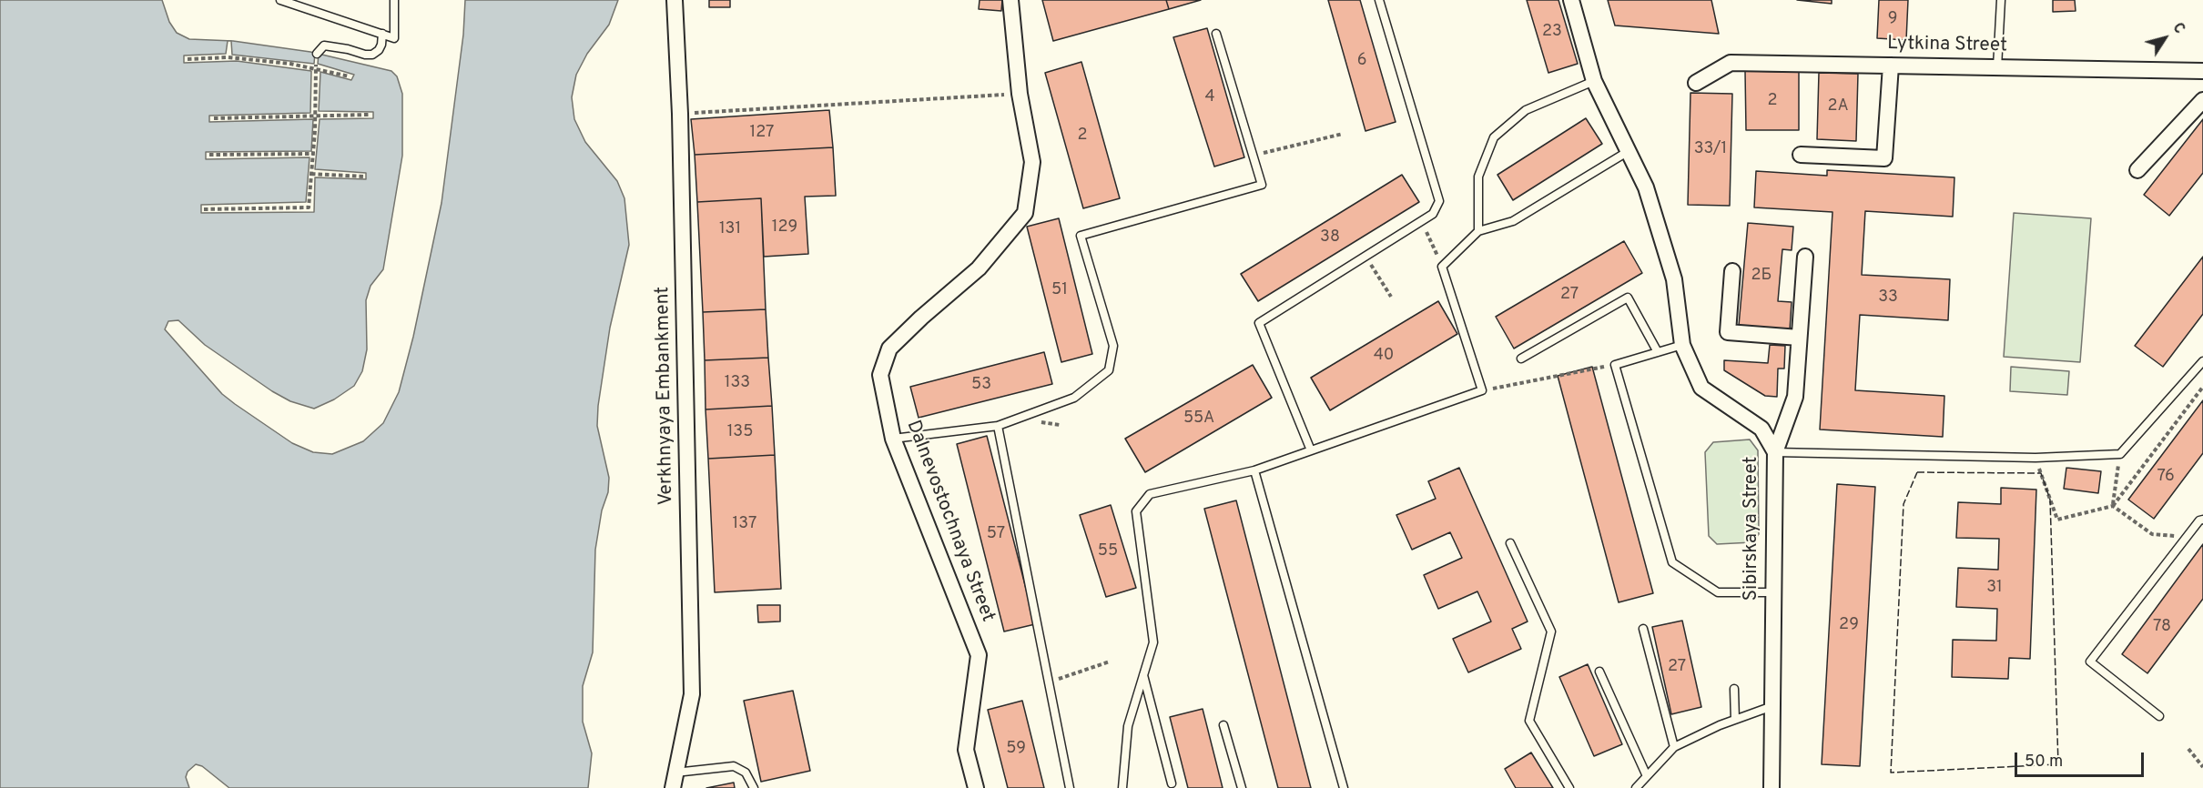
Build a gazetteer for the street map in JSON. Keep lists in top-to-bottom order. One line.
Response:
{"streets":{"street":["Lytkina Street","Verkhnyaya Embankment","Dalnevostochnaya Street","Sibirskaya Street"]},"house_numbers":["9","23","6","4","2","2А","127","2","33/1","129","131","38","2Б","51","27","33","40","133","53","55А","135","76","137","57","55","31","29","78","27","59"],"scale_bar":"50 m","north":"top right"}
